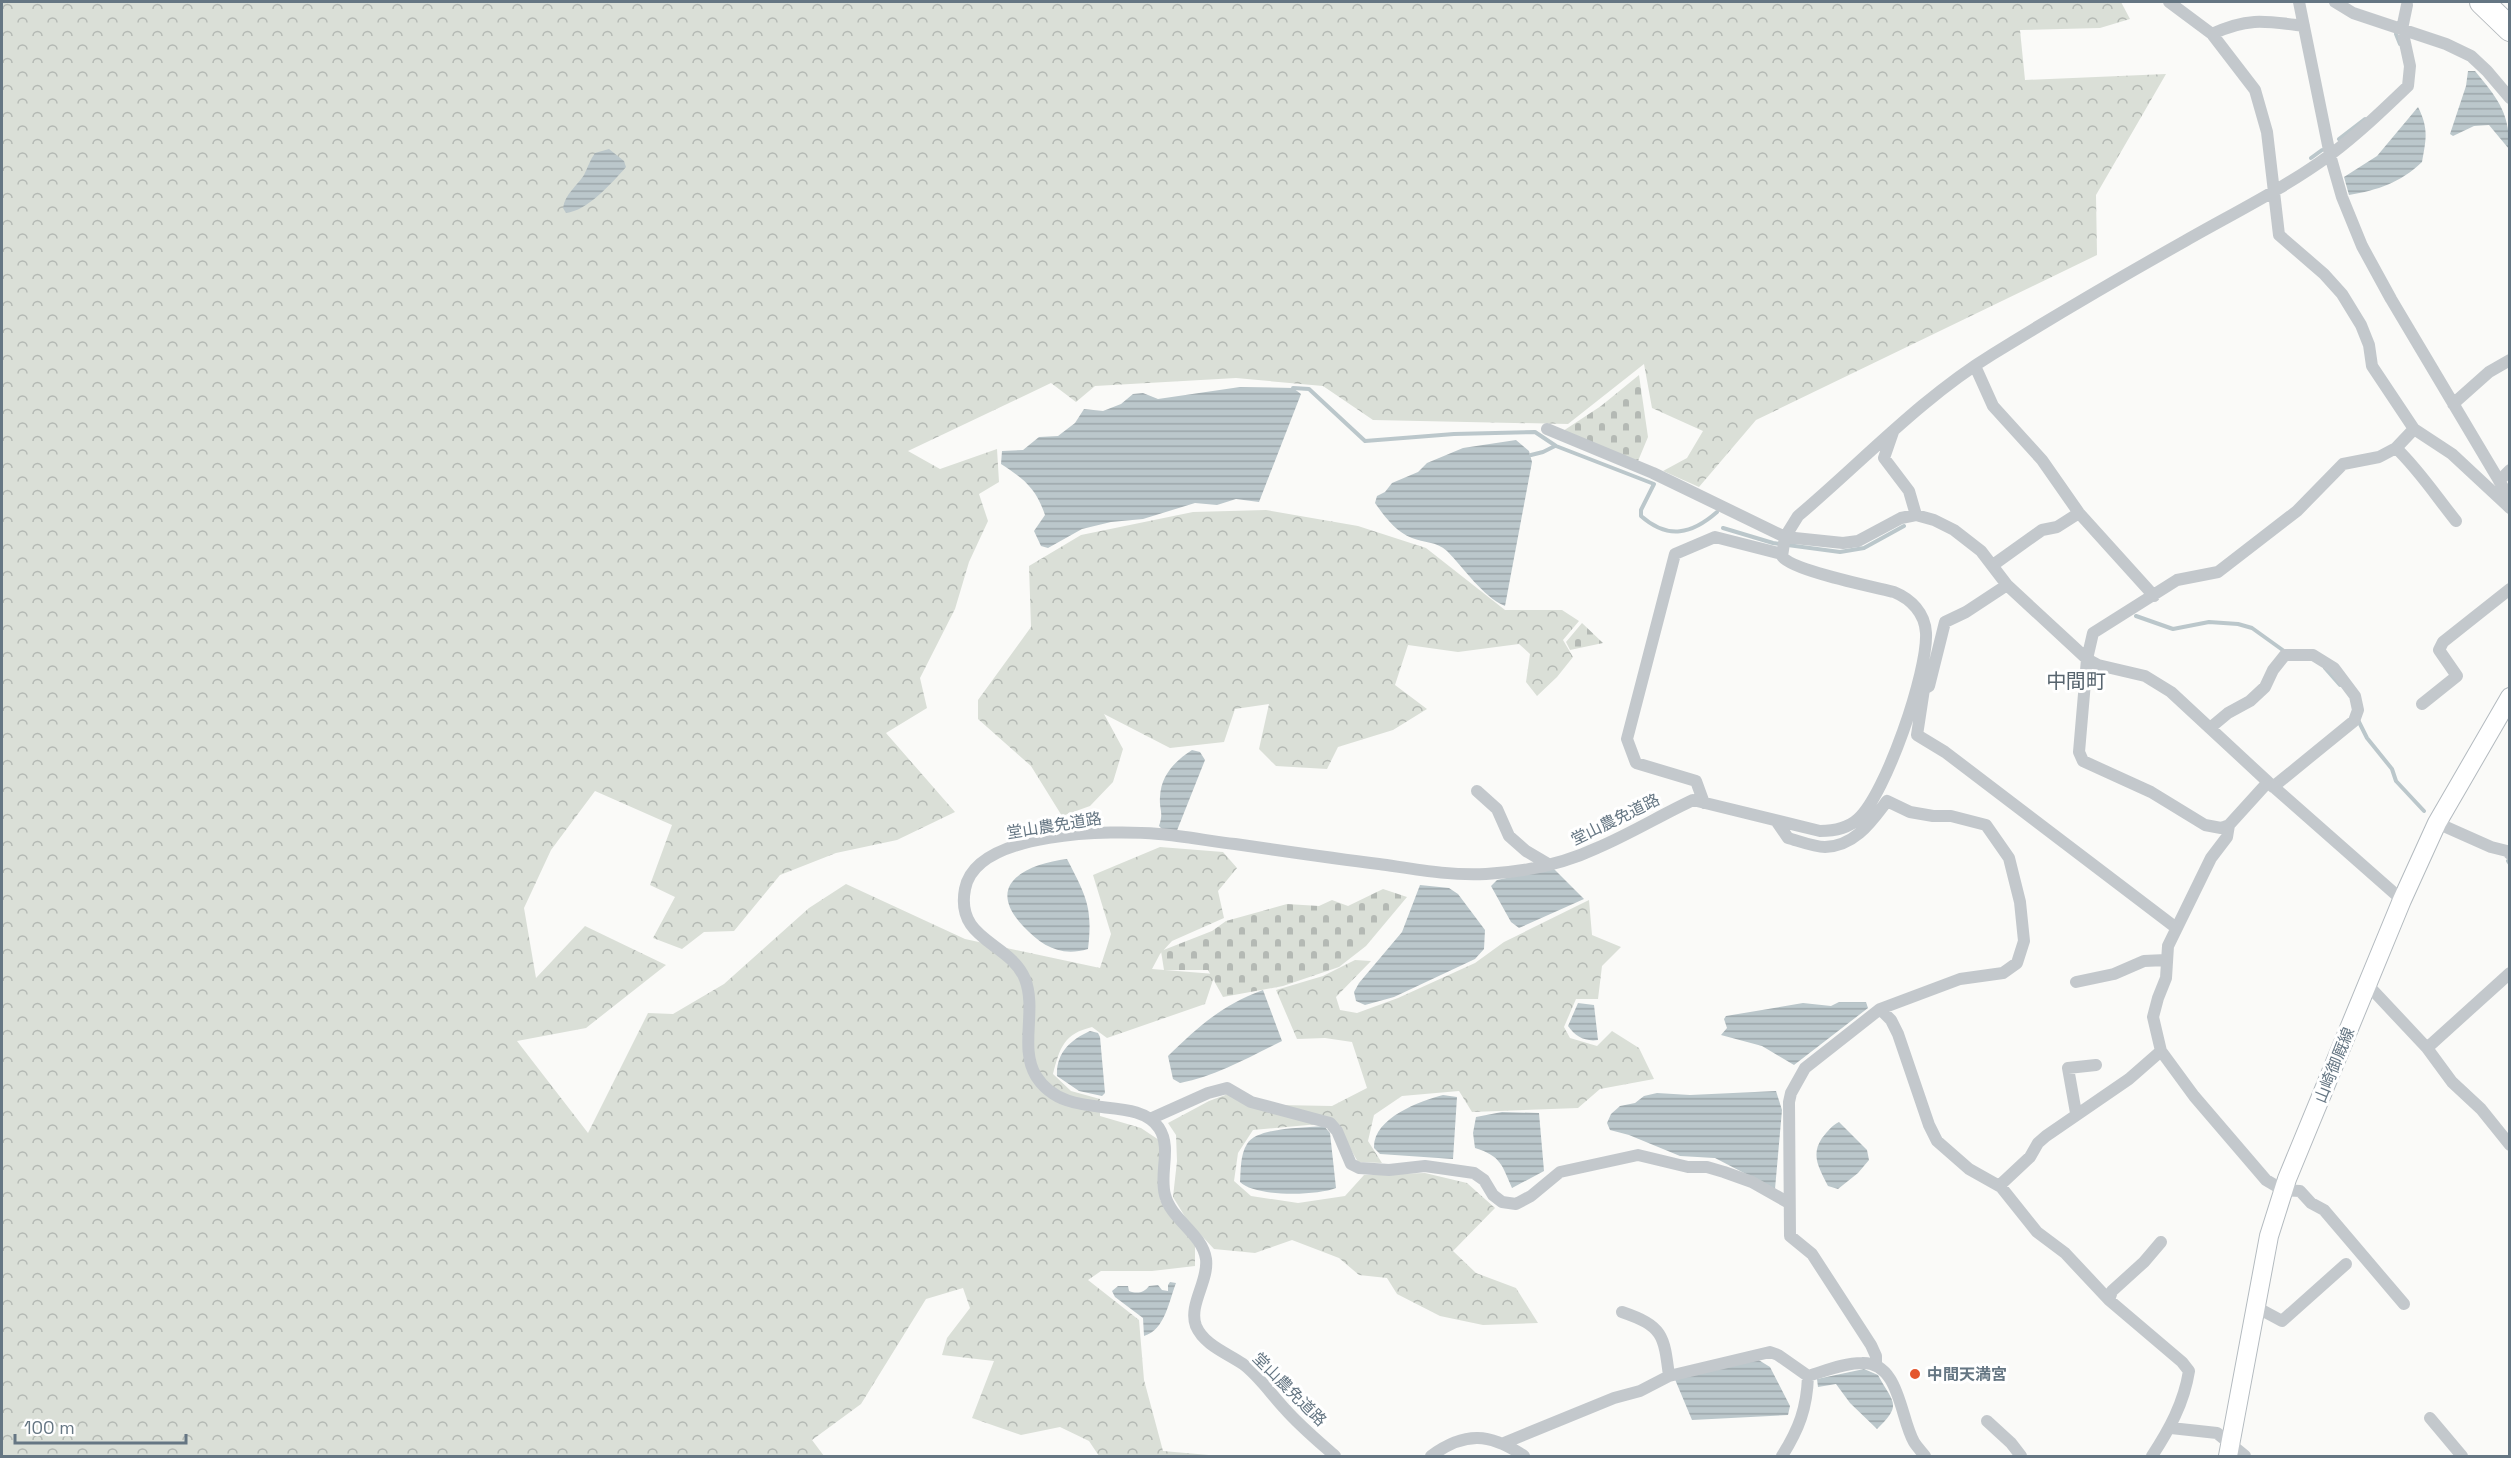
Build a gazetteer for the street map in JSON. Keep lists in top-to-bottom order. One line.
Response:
{"streets":{"main road":["山崎御厩線"],"street":["堂山農免道路"]},"districts":["中間町"],"places":["中間天満宮"],"scale_bar":"100 m"}
